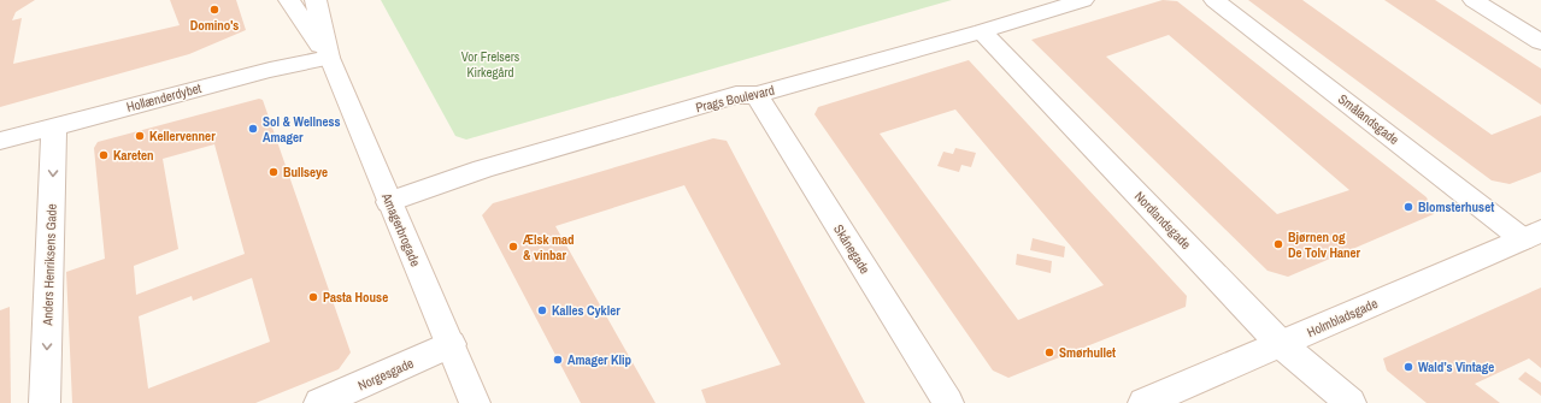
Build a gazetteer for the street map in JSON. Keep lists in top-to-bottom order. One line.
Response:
{"streets":{"street":["Hollænderdybet","Prags Boulevard","Smålandsgade","Nordlandsgade","Amagerbrogade","Skånegade","Anders Henriksens Gade","Holmbladsgade","Norgesgade"]},"crossings":[["Hollænderdybet","Amagerbrogade"],["Hollænderdybet","Anders Henriksens Gade"],["Prags Boulevard","Nordlandsgade"],["Prags Boulevard","Amagerbrogade"],["Prags Boulevard","Skånegade"],["Smålandsgade","Holmbladsgade"],["Nordlandsgade","Holmbladsgade"],["Amagerbrogade","Norgesgade"]],"one_way":["Anders Henriksens Gade"],"parks":["Vor Frelsers Kirkegård"],"places":["Domino's","Sol & Wellness Amager","Kellervenner","Kareten","Bullseye","Blomsterhuset","Bjørnen og De Tolv Haner","Ælsk mad & vinbar","Pasta House","Kalles Cykler","Smørhullet","Amager Klip","Wald’s Vintage"]}
